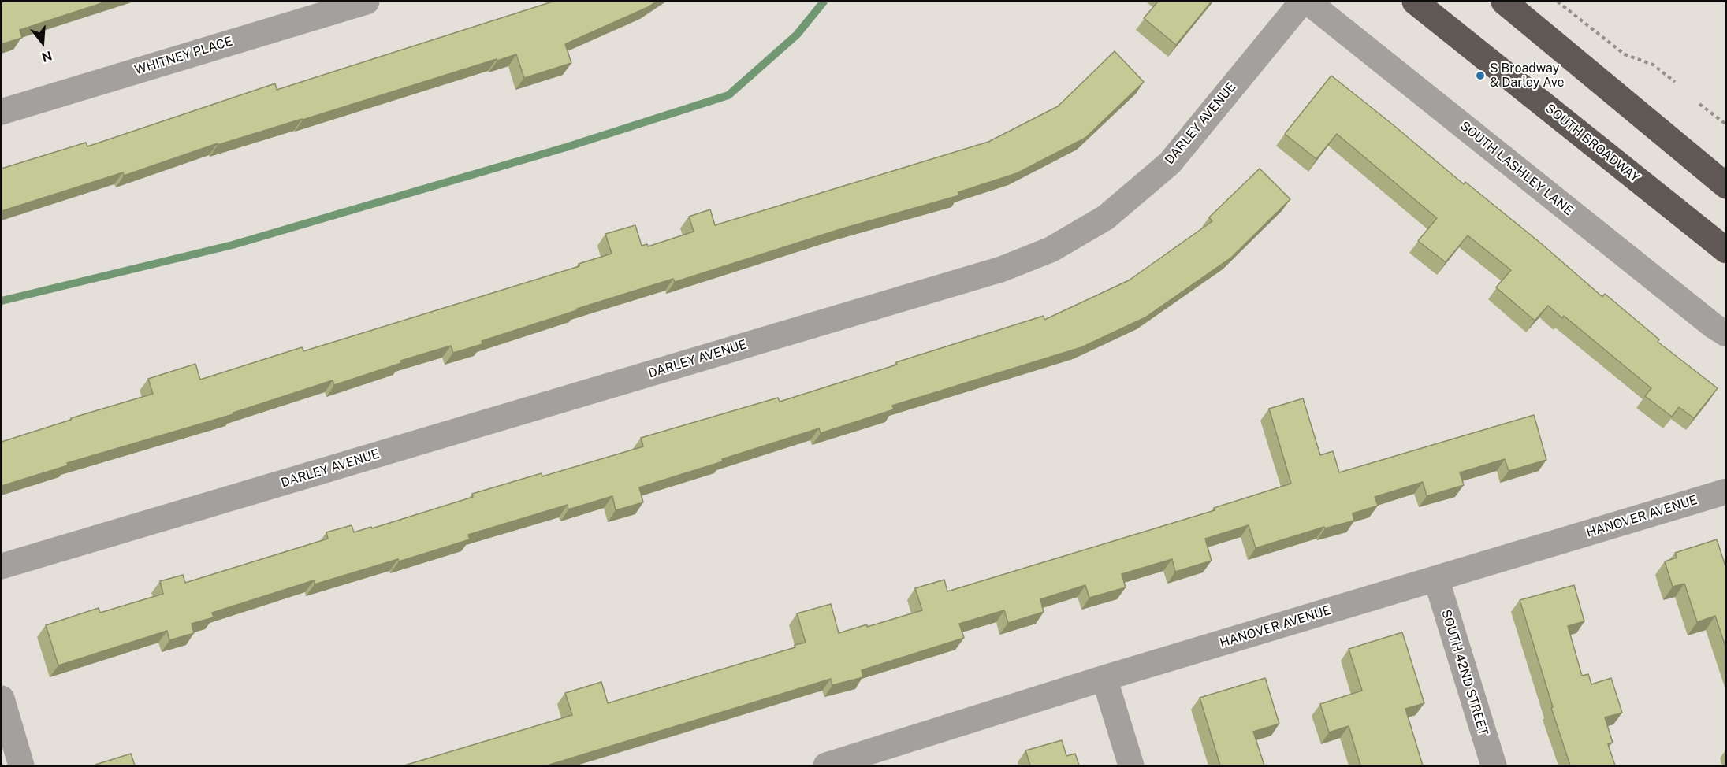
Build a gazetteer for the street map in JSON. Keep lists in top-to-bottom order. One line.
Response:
{"streets":{"highway":["SOUTH BROADWAY"],"street":["WHITNEY PLACE","DARLEY AVENUE","SOUTH LASHLEY LANE","HANOVER AVENUE","SOUTH 42ND STREET"]},"crossings":[["HANOVER AVENUE","SOUTH 42ND STREET"]],"places":["S Broadway & Darley Ave"],"north":"bottom"}
